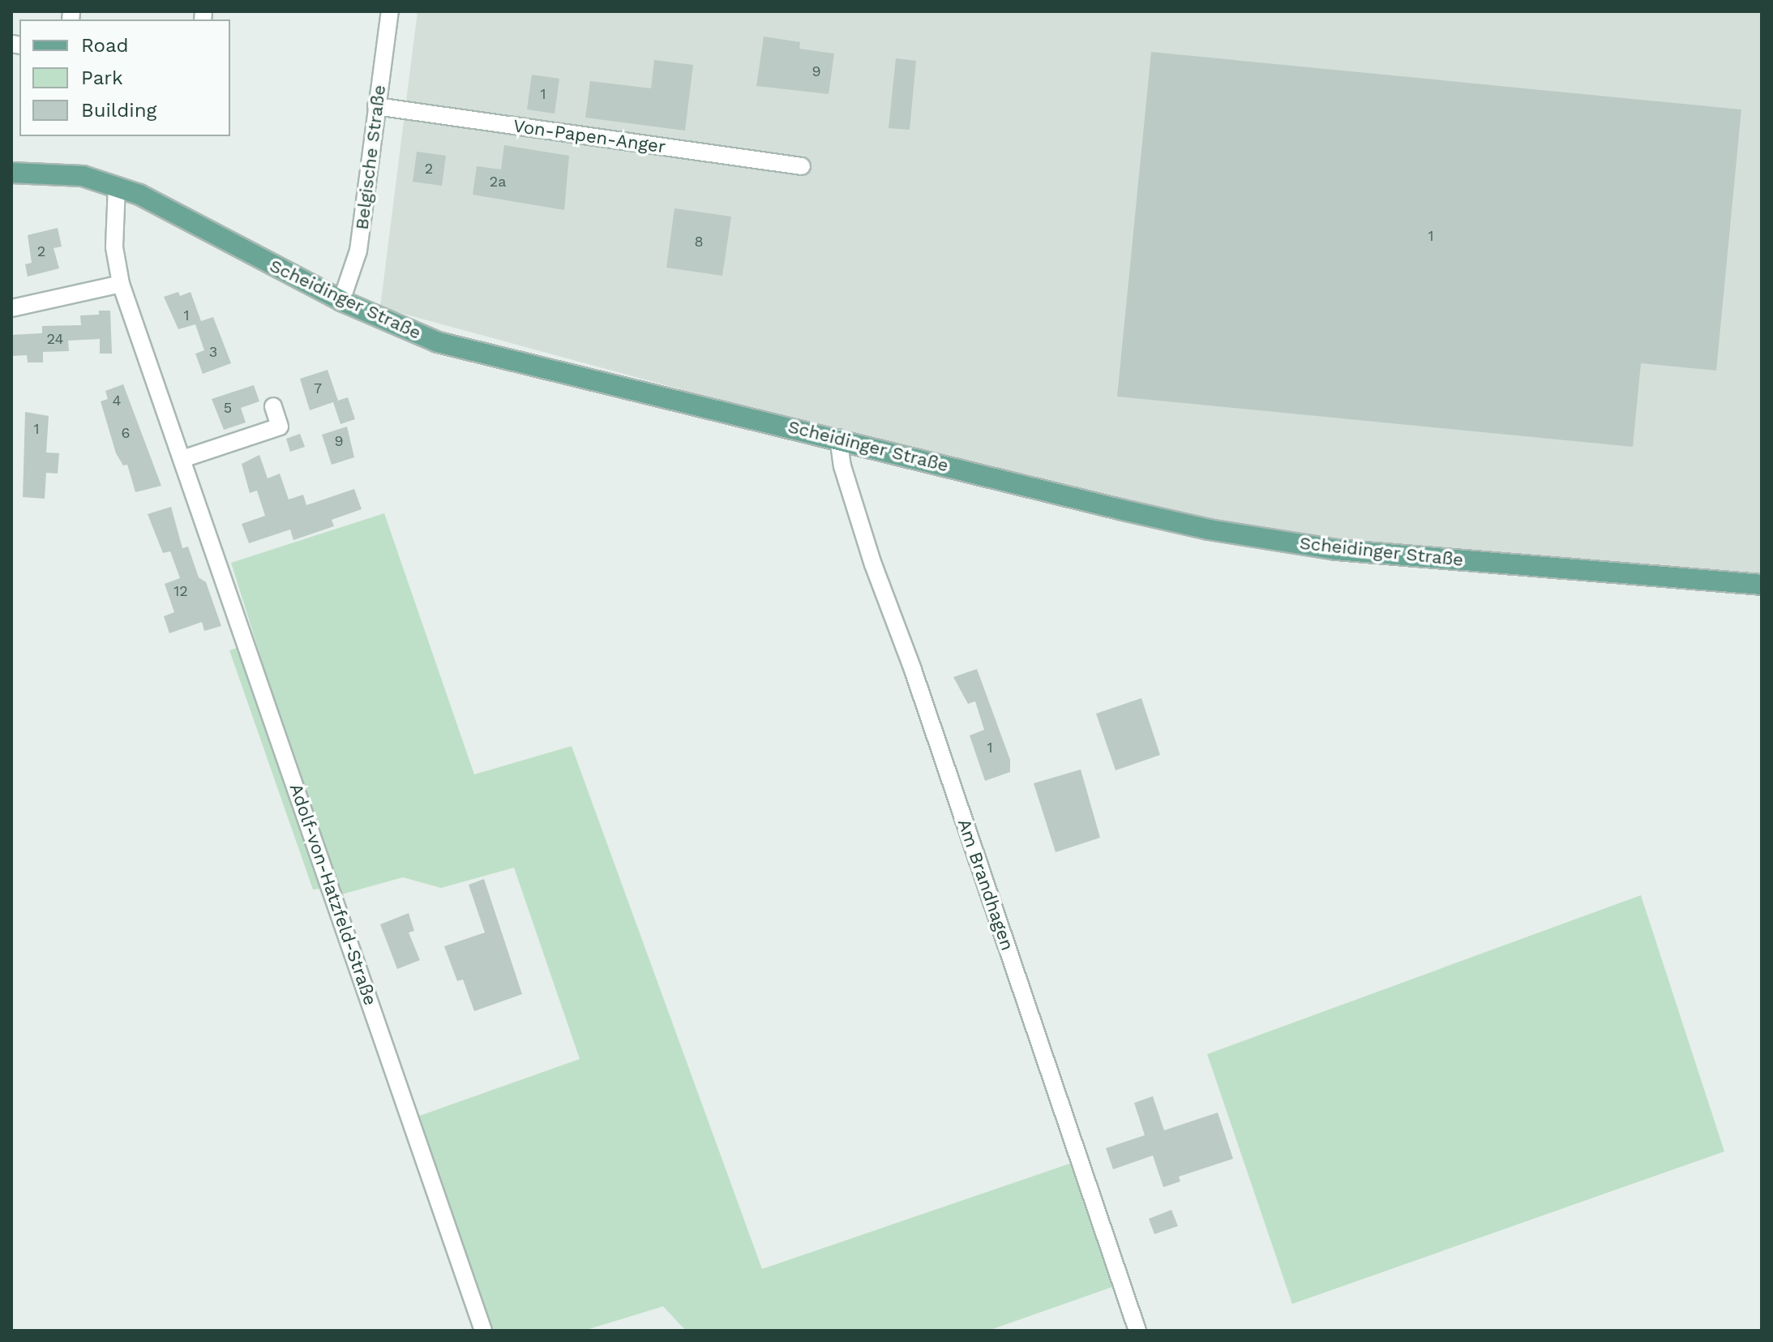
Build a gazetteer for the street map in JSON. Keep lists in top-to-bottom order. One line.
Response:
{"streets":{"main road":["Scheidinger Straße"],"street":["Von-Papen-Anger","Belgische Straße","Am Brandhagen","Adolf-von-Hatzfeld-Straße"]},"crossings":[["Von-Papen-Anger","Belgische Straße"],["Belgische Straße","Scheidinger Straße"],["Scheidinger Straße","Am Brandhagen"],["Scheidinger Straße","Adolf-von-Hatzfeld-Straße"]],"house_numbers":["9","1","2","2a","1","8","2","1","24","3","7","4","5","1","6","9","12","1"],"legend":["Road","Park","Building"]}
